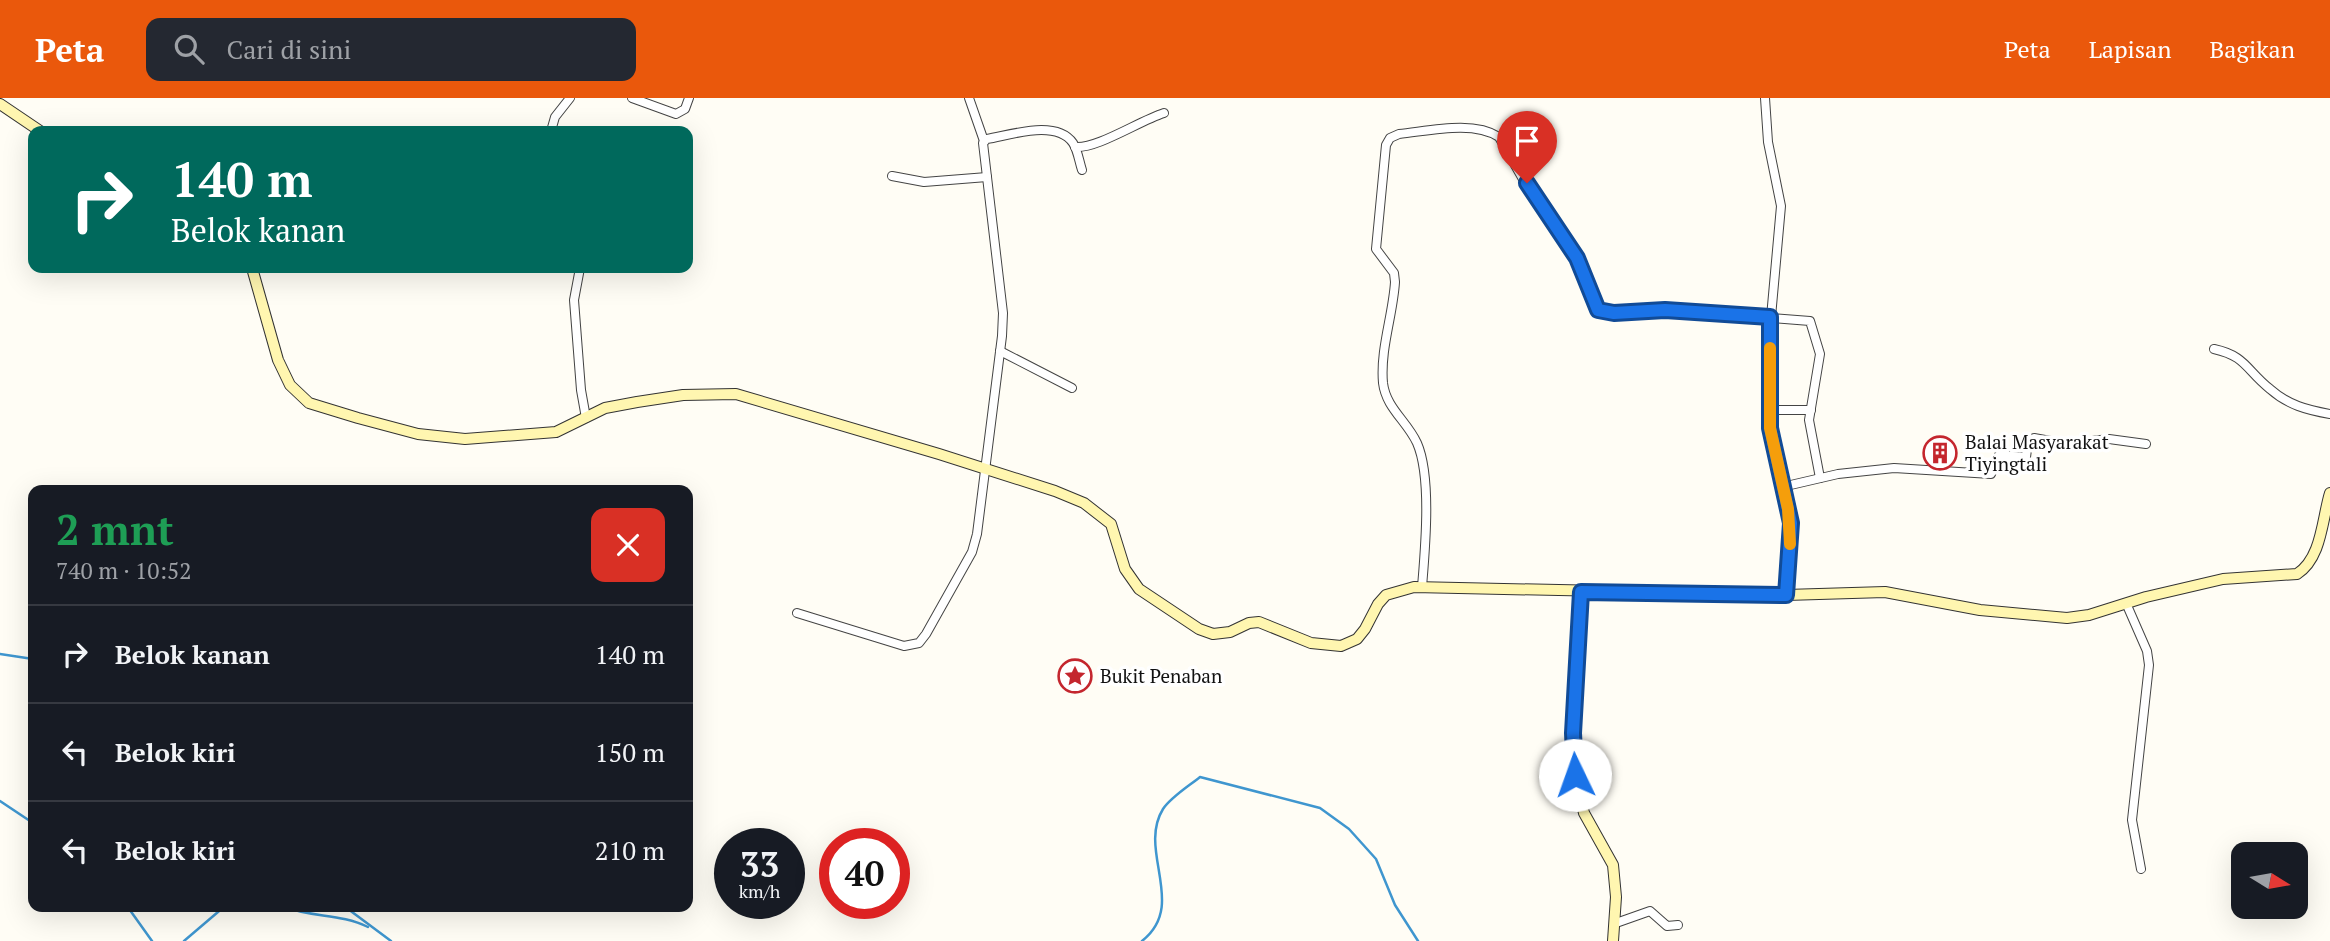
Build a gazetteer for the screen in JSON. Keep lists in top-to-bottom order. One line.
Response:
{"places":{"building":["Balai Masyarakat Tiyingtali"],"place":["Bukit Penaban"]},"north":"right","page":{"header":"Peta","search":"Cari di sini","nav":["Peta","Lapisan","Bagikan"],"turn":["140 m","Belok kanan"],"heading":["2 mnt","740 m · 10:52"],"list":[{"name":"Belok kanan","value":"140 m"},{"name":"Belok kiri","value":"150 m"},{"name":"Belok kiri","value":"210 m"}],"speed":"33 km/h","limit":"40"}}
